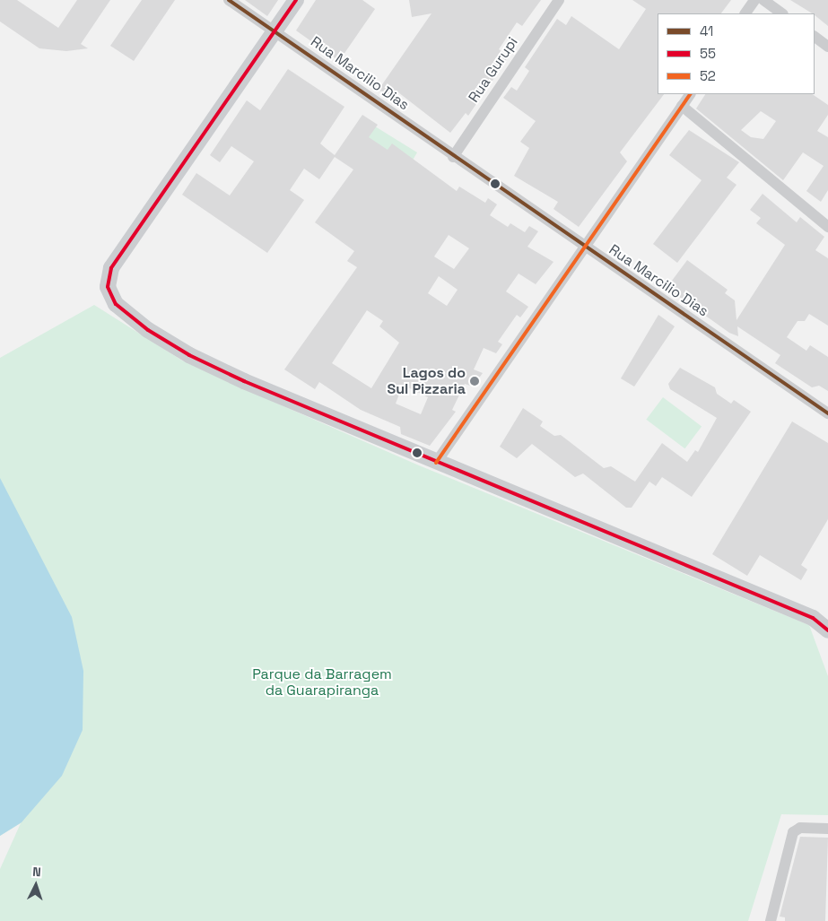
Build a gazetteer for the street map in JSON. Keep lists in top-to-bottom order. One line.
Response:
{"streets":{"street":["Rua Gurupi","Rua Marcilio Dias"]},"crossings":[["Rua Gurupi","Rua Marcilio Dias"]],"parks":["Parque da Barragem da Guarapiranga"],"places":["Lagos do Sul Pizzaria"],"lines":["transit line 41","transit line 55","transit line 52"],"legend":["41","55","52"],"north":"top"}
